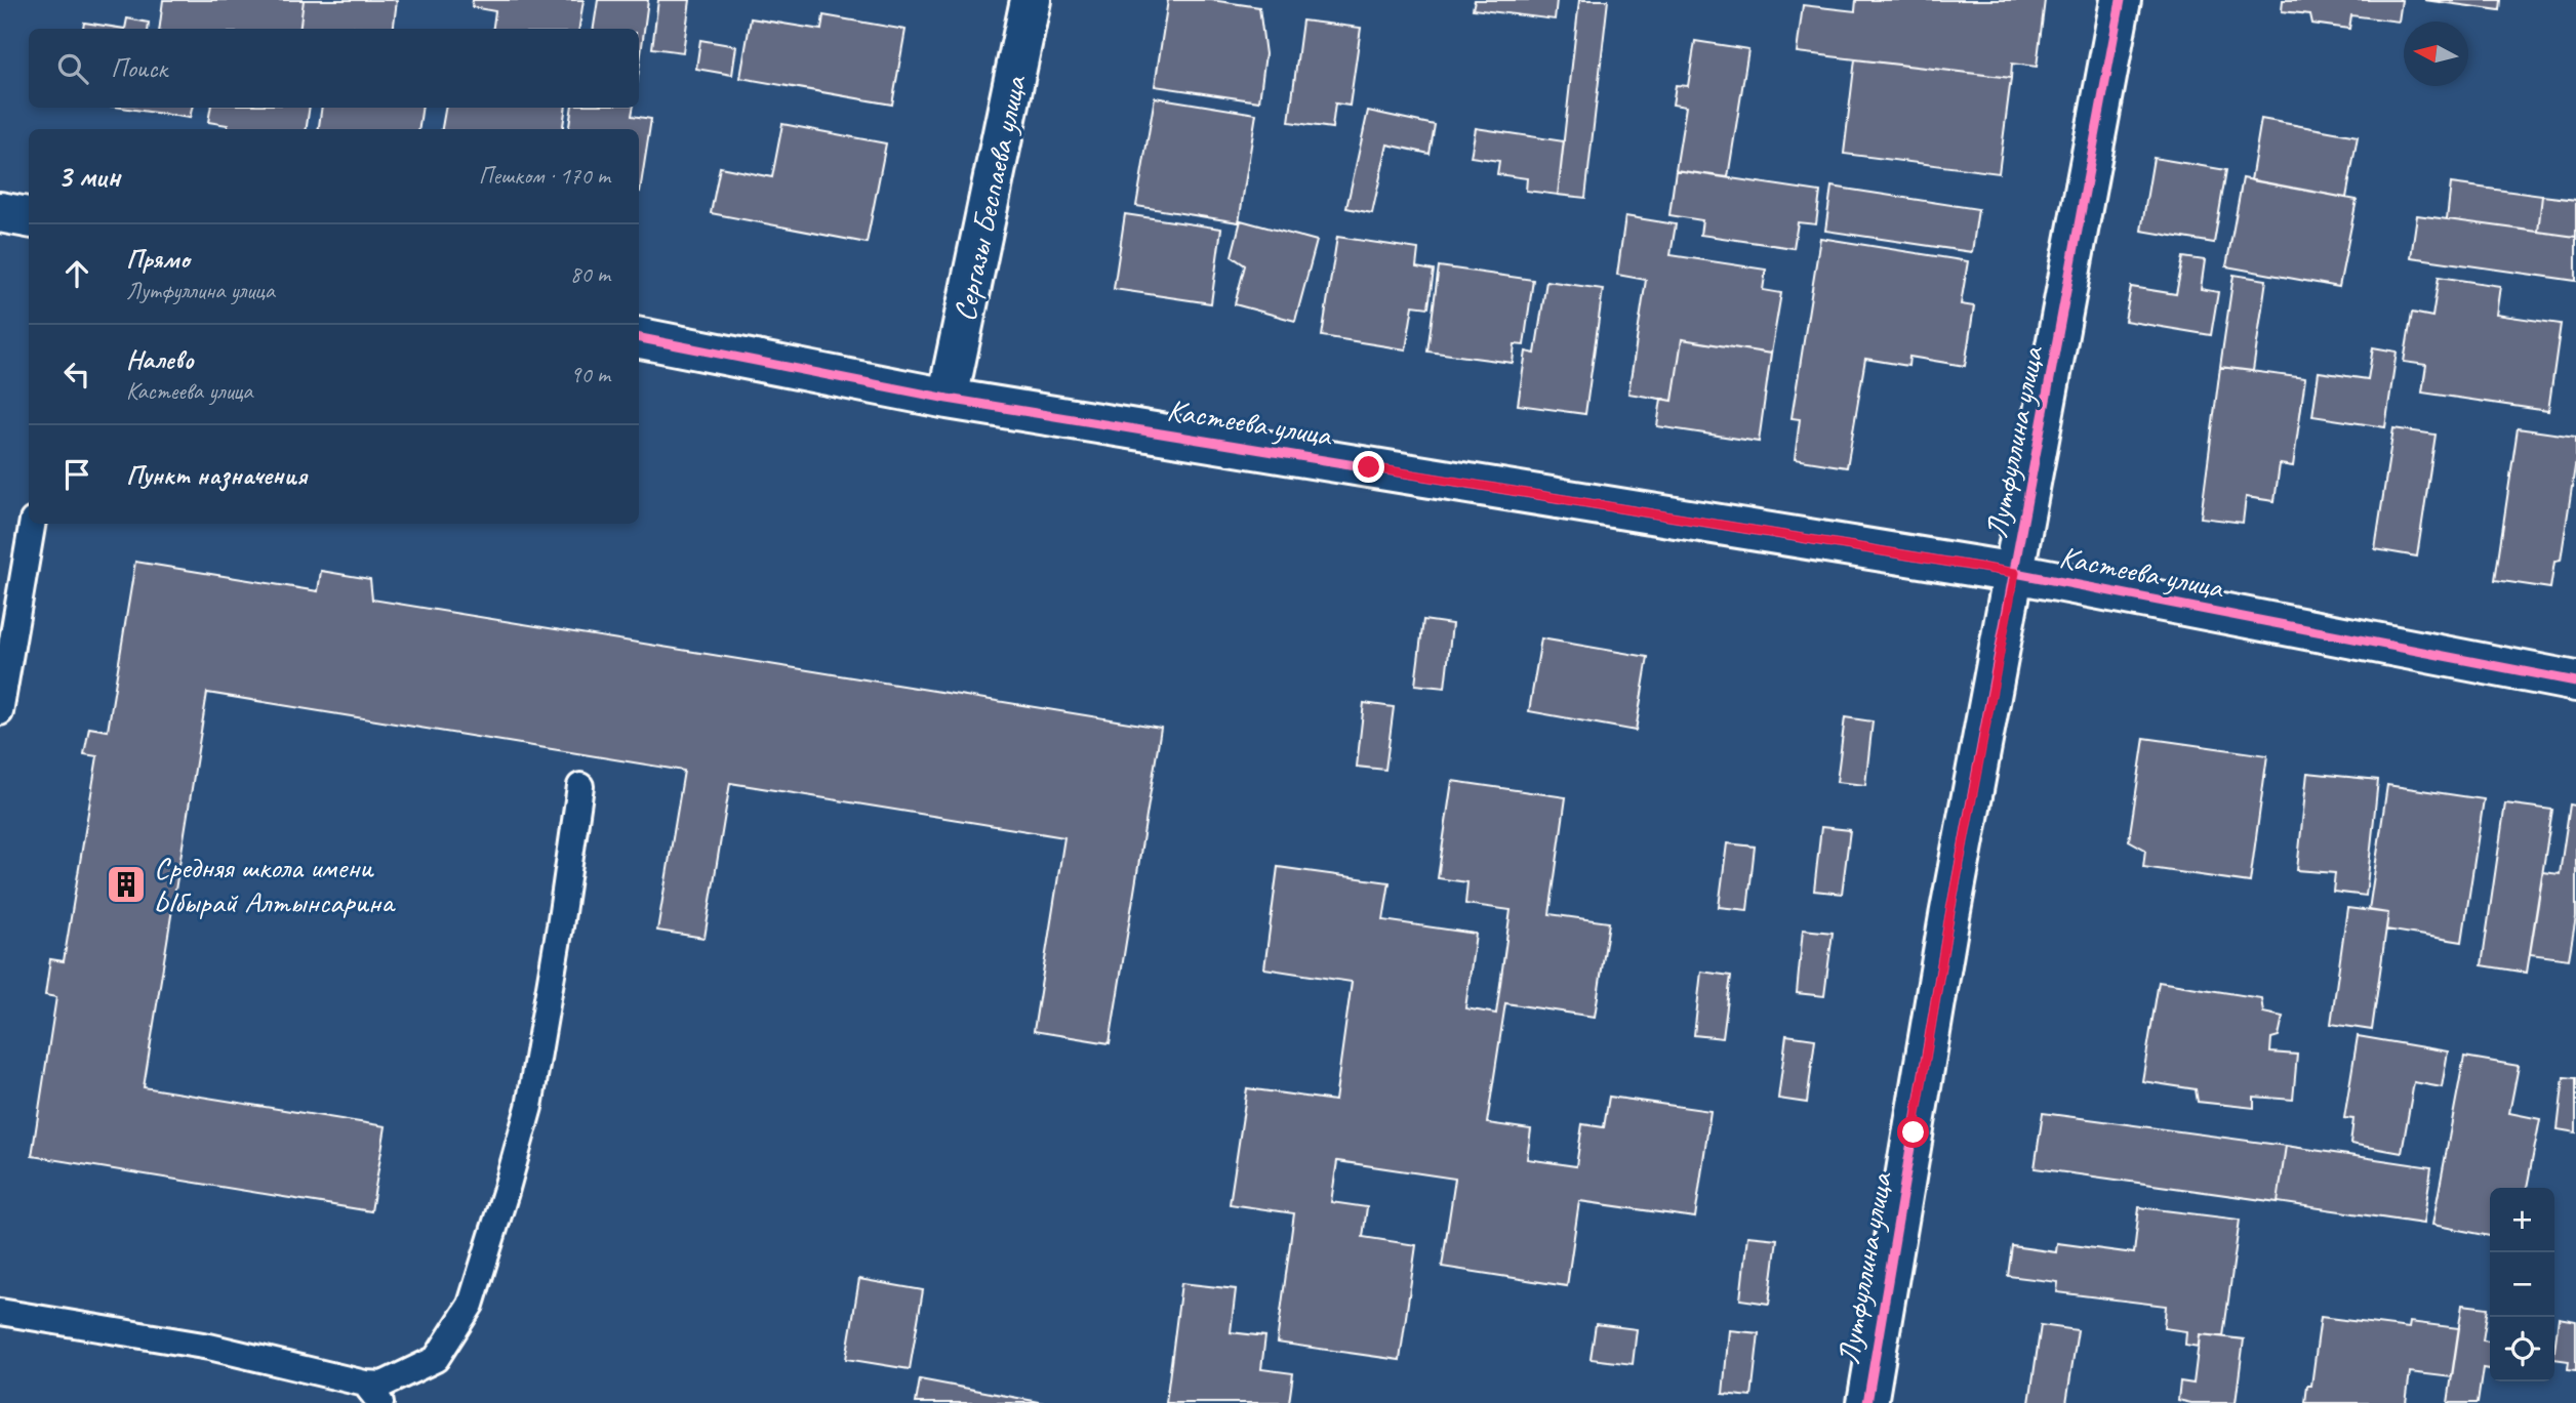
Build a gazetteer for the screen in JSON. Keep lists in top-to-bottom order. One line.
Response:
{"streets":{"street":["Сергазы Беспаева улица","Кастеева улица","Лутфуллина улица"]},"crossings":[["Сергазы Беспаева улица","Кастеева улица"],["Кастеева улица","Лутфуллина улица"]],"places":{"building":["Средняя школа имени Ыбырай Алтынсарина"]},"north":"left","page":{"search":"Поиск","heading":["3 мин","Пешком · 170 m"],"list":[["Прямо","Лутфуллина улица","80 m"],["Налево","Кастеева улица","90 m"],"Пункт назначения"],"map_buttons":["+","−"]}}
